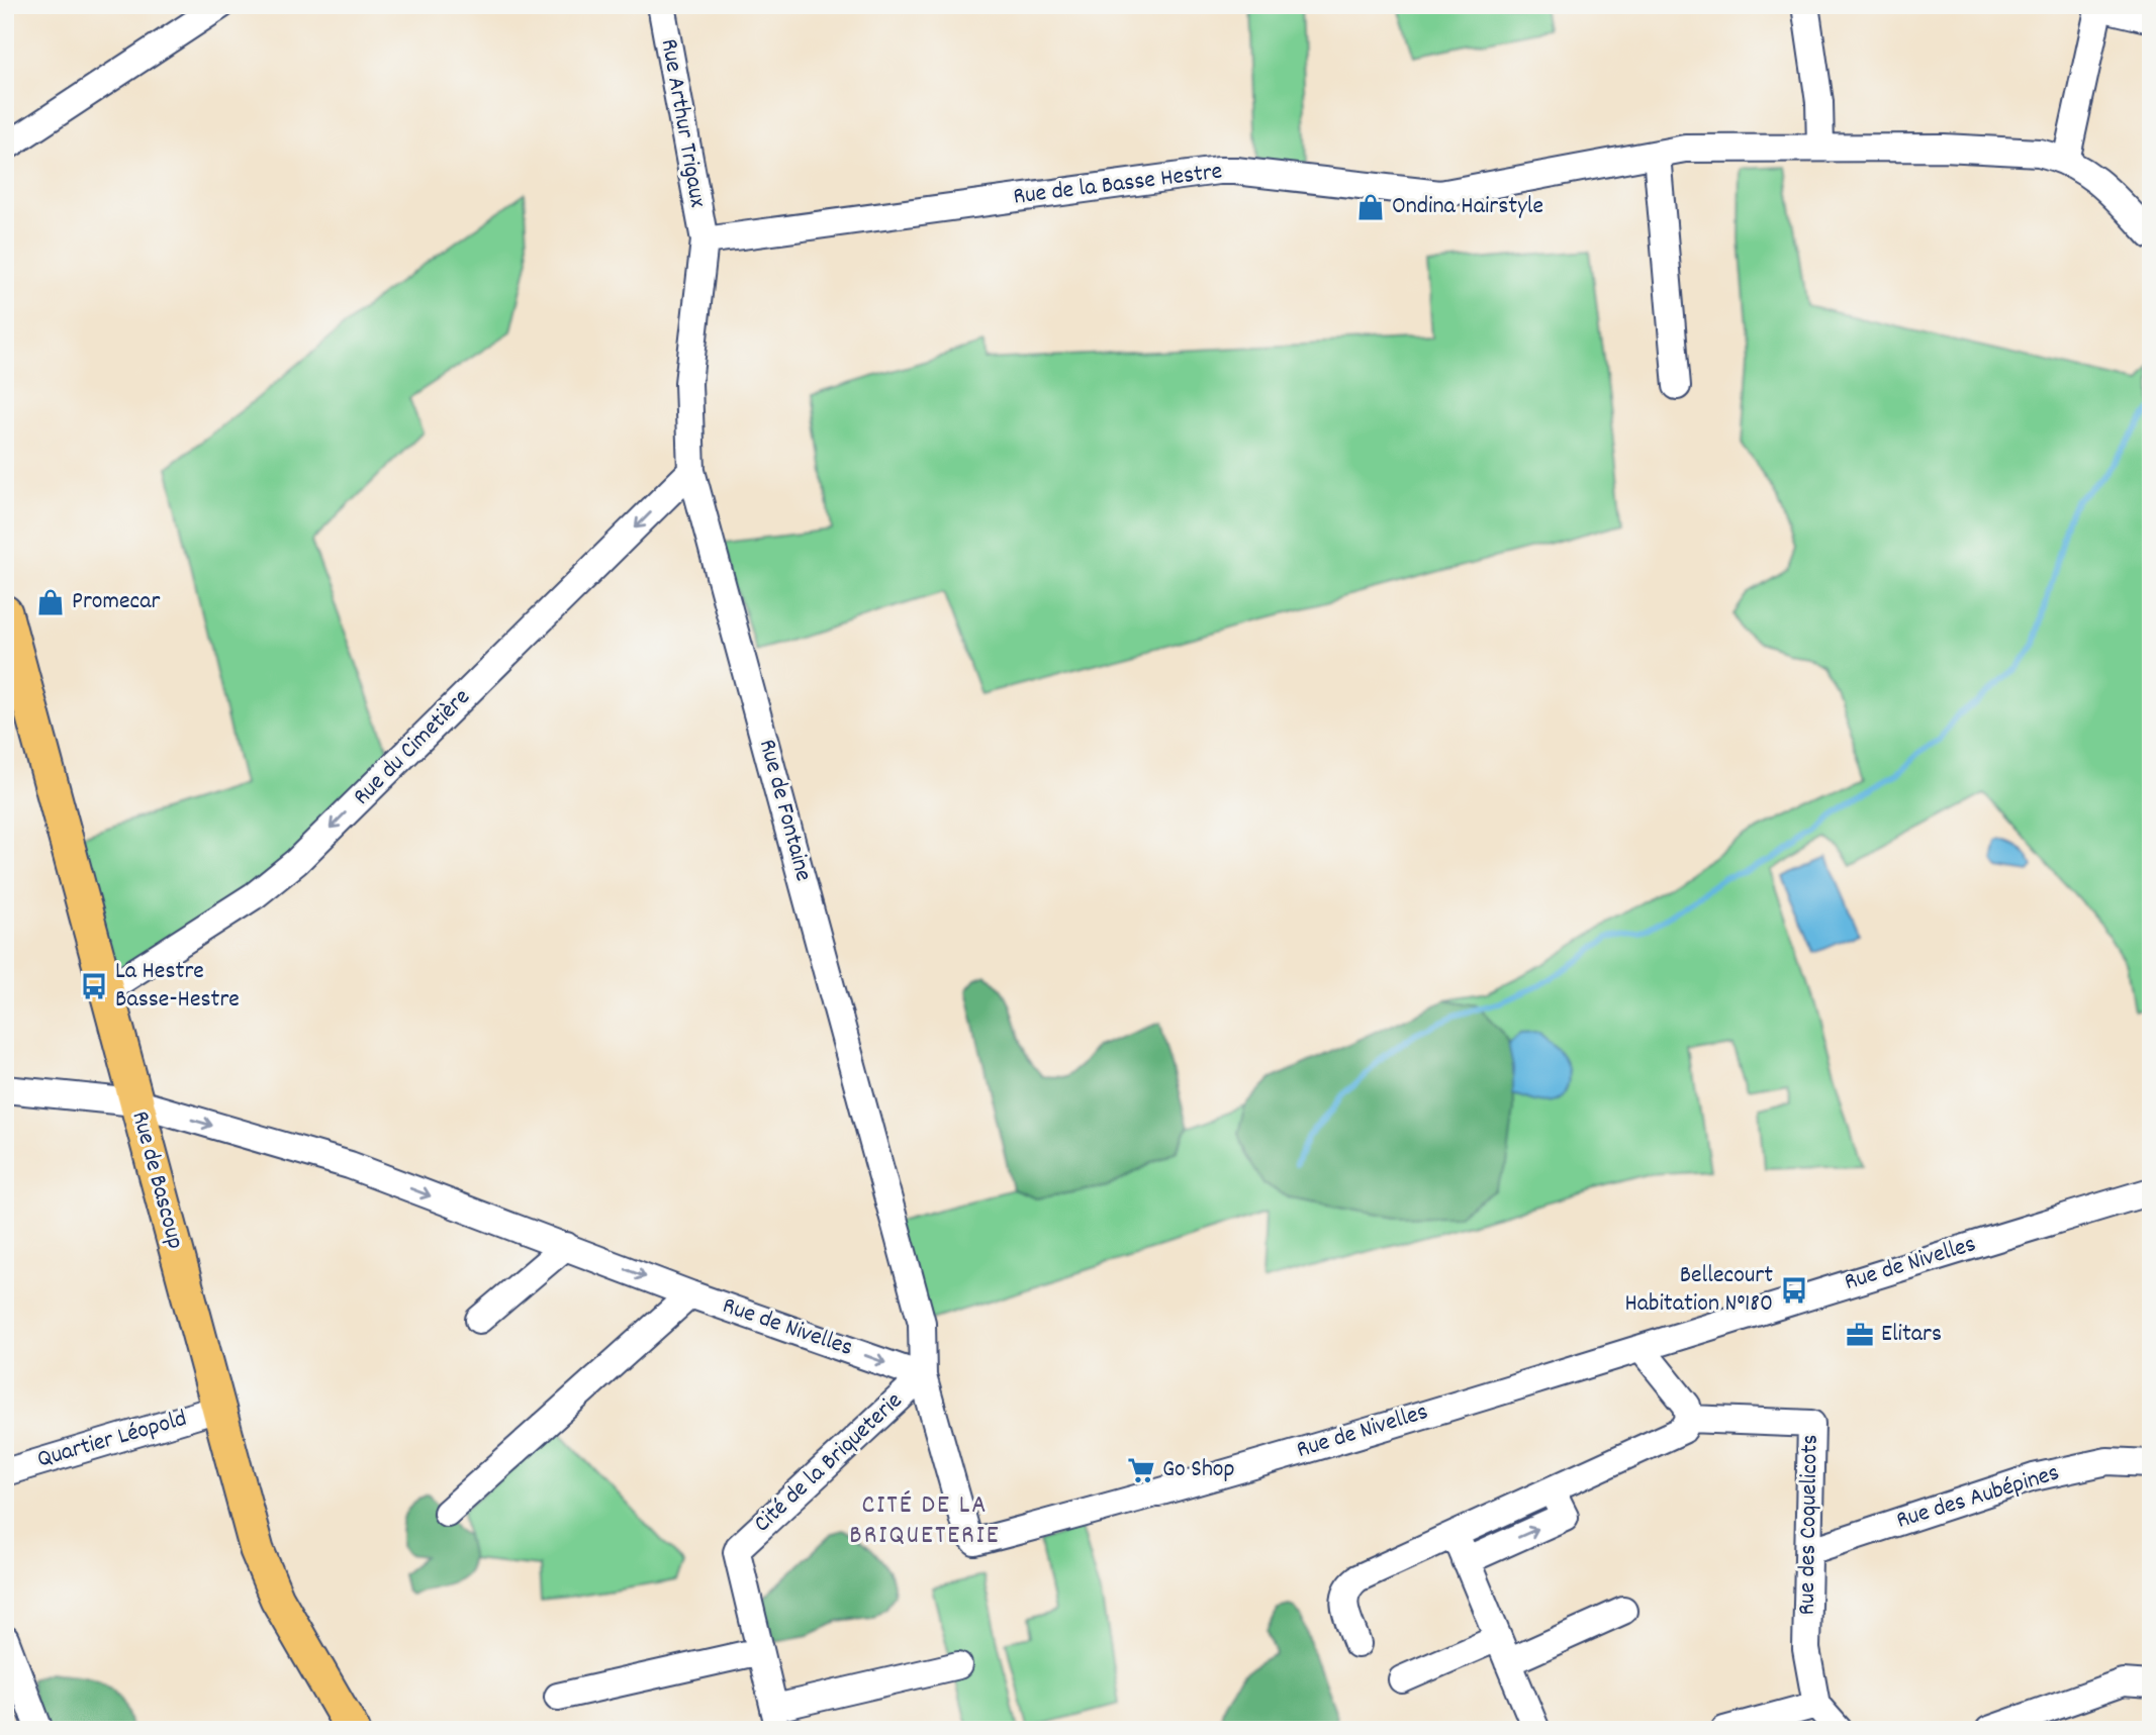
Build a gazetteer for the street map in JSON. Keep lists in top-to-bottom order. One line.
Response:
{"streets":{"main road":["Rue de Bascoup"],"street":["Rue Arthur Trigaux","Rue de la Basse Hestre","Rue du Cimetière","Rue de Fontaine","Rue de Nivelles","Quartier Léopold","Cité de la Briqueterie","Rue des Aubépines","Rue des Coquelicots"]},"crossings":[["Rue Arthur Trigaux","Rue de la Basse Hestre"],["Rue Arthur Trigaux","Rue de Fontaine"],["Rue de la Basse Hestre","Rue de Fontaine"],["Rue du Cimetière","Rue de Fontaine"],["Rue du Cimetière","Rue de Bascoup"],["Rue de Fontaine","Rue de Nivelles"],["Rue de Fontaine","Cité de la Briqueterie"],["Rue de Bascoup","Rue de Nivelles"],["Rue de Bascoup","Quartier Léopold"],["Rue de Nivelles","Cité de la Briqueterie"],["Rue des Aubépines","Rue des Coquelicots"]],"one_way":["Rue du Cimetière"],"districts":["CITÉ DE LA BRIQUETERIE"],"places":{"shop":["Ondina Hairstyle","Promecar"],"bus stop":["La Hestre Basse-Hestre","Bellecourt Habitation N°180"],"office":["Elitars"],"supermarket":["Go Shop"]}}
